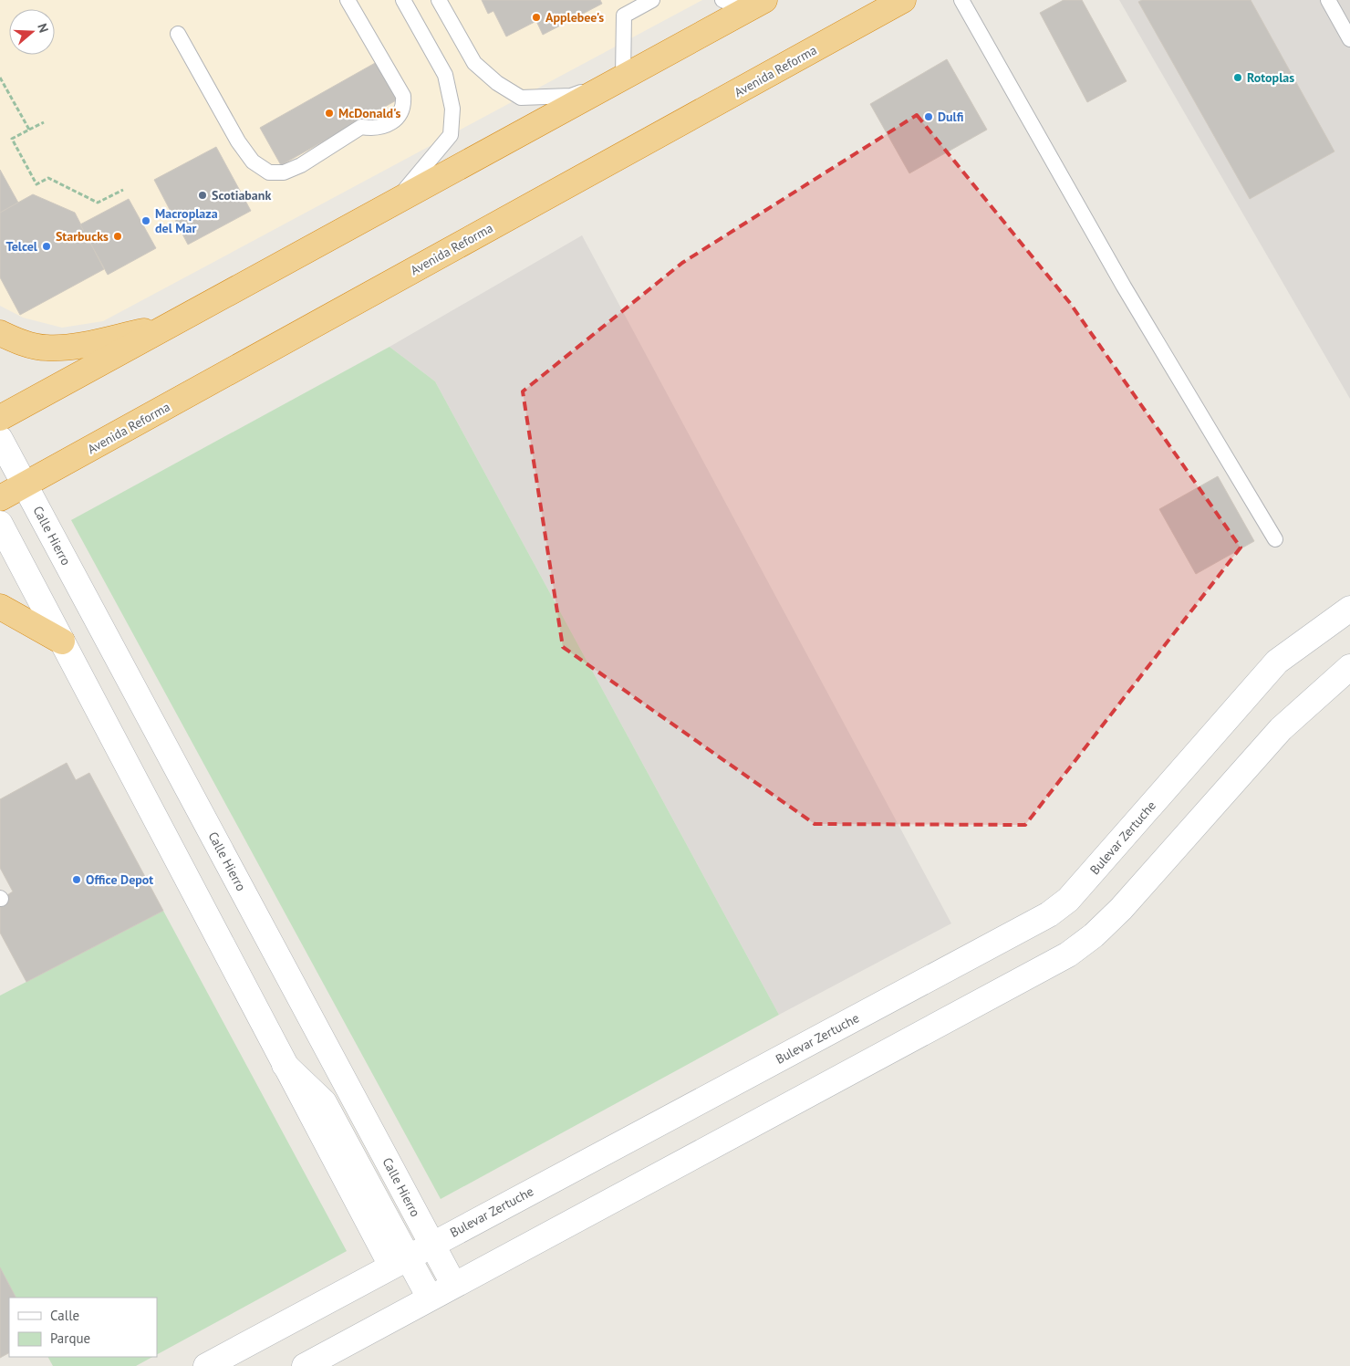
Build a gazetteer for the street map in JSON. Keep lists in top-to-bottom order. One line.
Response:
{"streets":{"highway":["Avenida Reforma"],"main road":["Calle Hierro","Bulevar Zertuche"]},"crossings":[["Avenida Reforma","Calle Hierro"],["Calle Hierro","Bulevar Zertuche"]],"places":["Applebee's","Rotoplas","McDonald's","Dulfi","Scotiabank","Macroplaza del Mar","Starbucks","Telcel","Office Depot"],"legend":["Calle","Parque"],"north":"right"}
